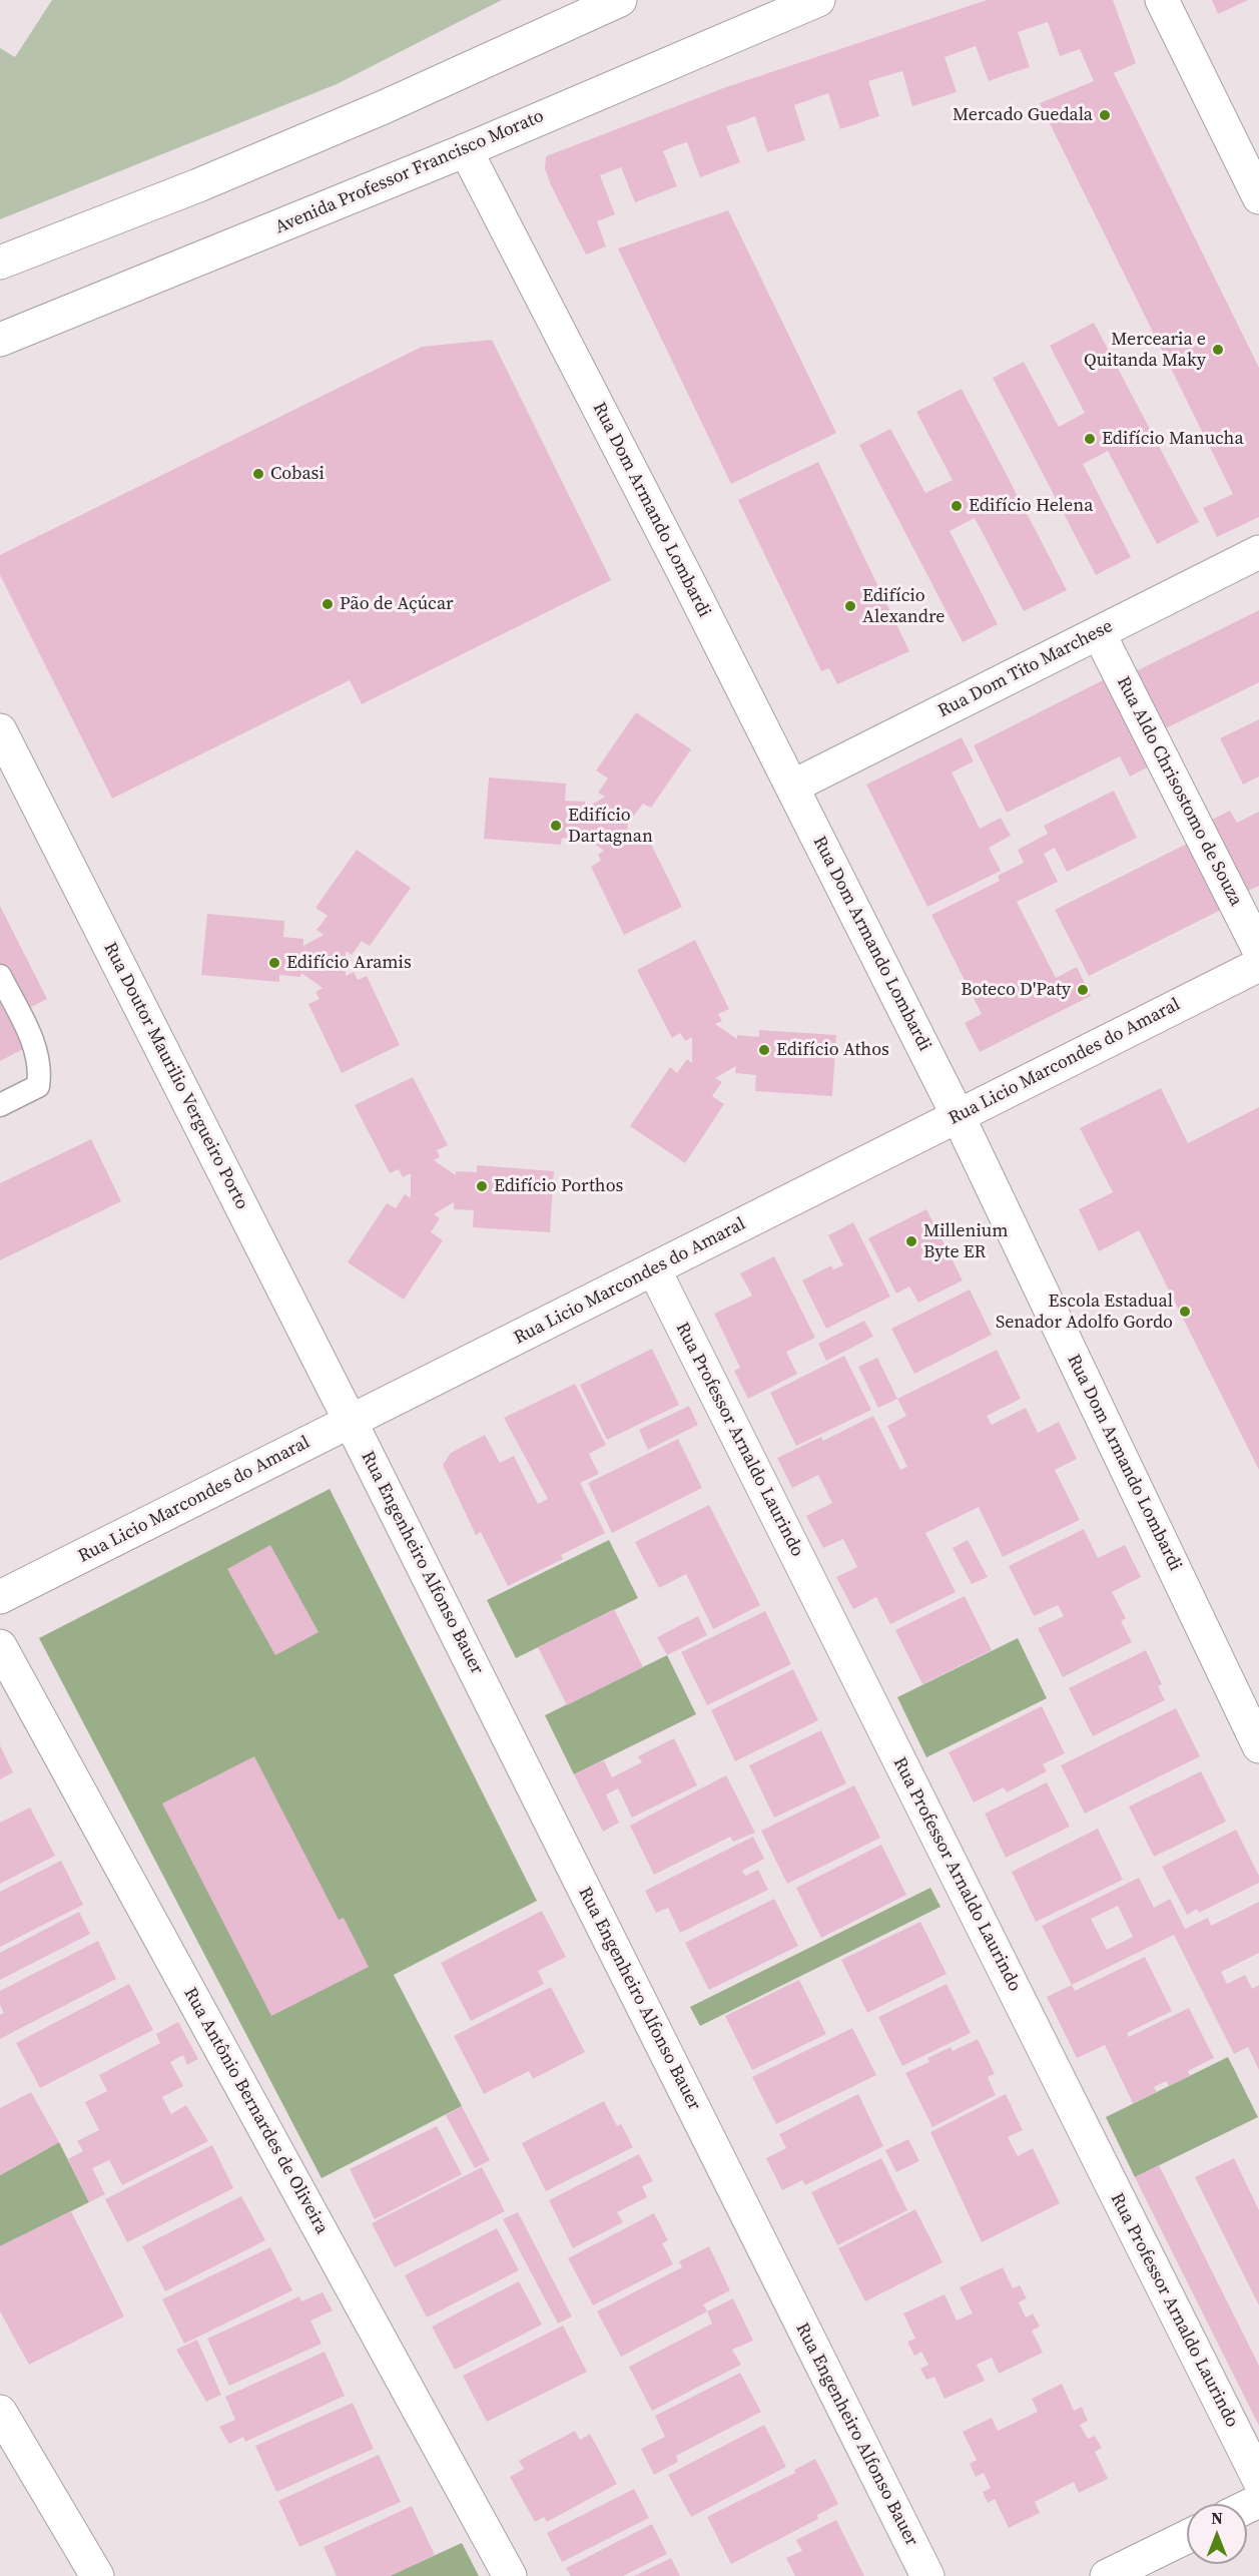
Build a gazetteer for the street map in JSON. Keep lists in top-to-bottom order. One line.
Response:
{"streets":{"main road":["Avenida Professor Francisco Morato","Rua Dom Armando Lombardi","Rua Dom Tito Marchese","Rua Aldo Chrisostomo de Souza","Rua Licio Marcondes do Amaral","Rua Doutor Maurilio Vergueiro Porto","Rua Professor Arnaldo Laurindo","Rua Engenheiro Alfonso Bauer","Rua Antônio Bernardes de Oliveira"]},"crossings":[["Avenida Professor Francisco Morato","Rua Dom Armando Lombardi"],["Rua Dom Armando Lombardi","Rua Dom Tito Marchese"],["Rua Dom Armando Lombardi","Rua Licio Marcondes do Amaral"],["Rua Dom Tito Marchese","Rua Aldo Chrisostomo de Souza"],["Rua Licio Marcondes do Amaral","Rua Doutor Maurilio Vergueiro Porto"],["Rua Licio Marcondes do Amaral","Rua Professor Arnaldo Laurindo"],["Rua Licio Marcondes do Amaral","Rua Engenheiro Alfonso Bauer"],["Rua Doutor Maurilio Vergueiro Porto","Rua Engenheiro Alfonso Bauer"]],"places":["Mercado Guedala","Mercearia e Quitanda Maky","Edifício Manucha","Cobasi","Edifício Helena","Pão de Açúcar","Edifício Alexandre","Edifício Dartagnan","Edifício Aramis","Boteco D'Paty","Edifício Athos","Edifício Porthos","Millenium Byte ER","Escola Estadual Senador Adolfo Gordo"],"north":"top"}
